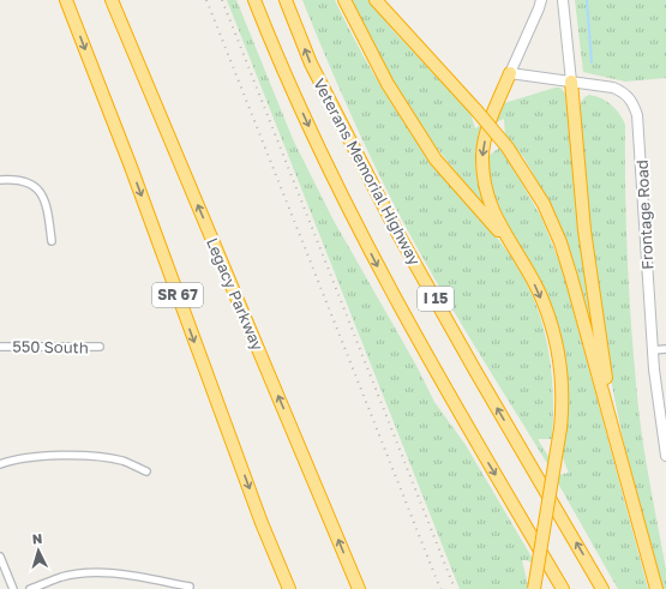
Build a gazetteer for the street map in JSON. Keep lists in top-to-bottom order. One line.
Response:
{"streets":{"highway":["Veterans Memorial Highway","Legacy Parkway","SR 67","I 15"],"street":["Frontage Road","550 South"]},"north":"top"}
